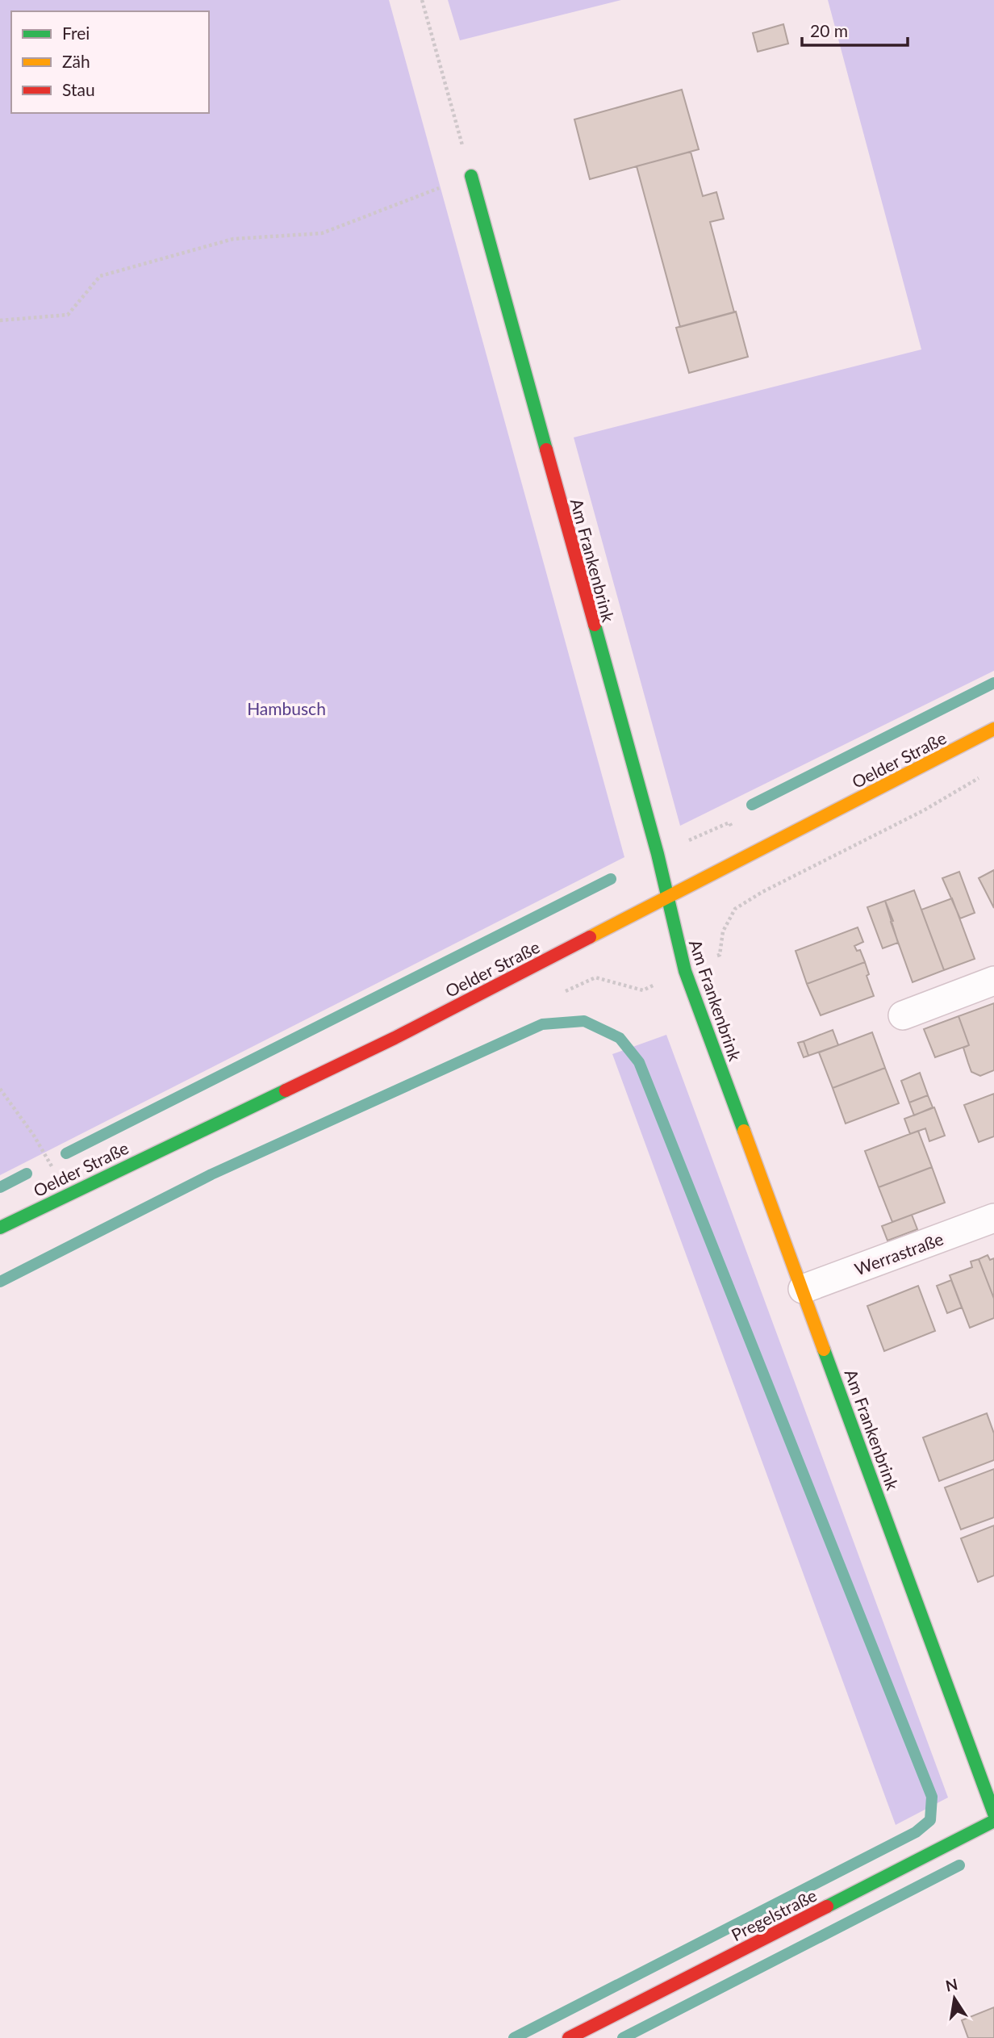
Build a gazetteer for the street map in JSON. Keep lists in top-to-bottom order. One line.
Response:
{"streets":{"street":["Am Frankenbrink","Oelder Straße","Werrastraße","Pregelstraße"]},"crossings":[["Am Frankenbrink","Oelder Straße"],["Am Frankenbrink","Werrastraße"]],"parks":["Hambusch"],"legend":["Frei","Zäh","Stau"],"scale_bar":"20 m","north":"top"}
